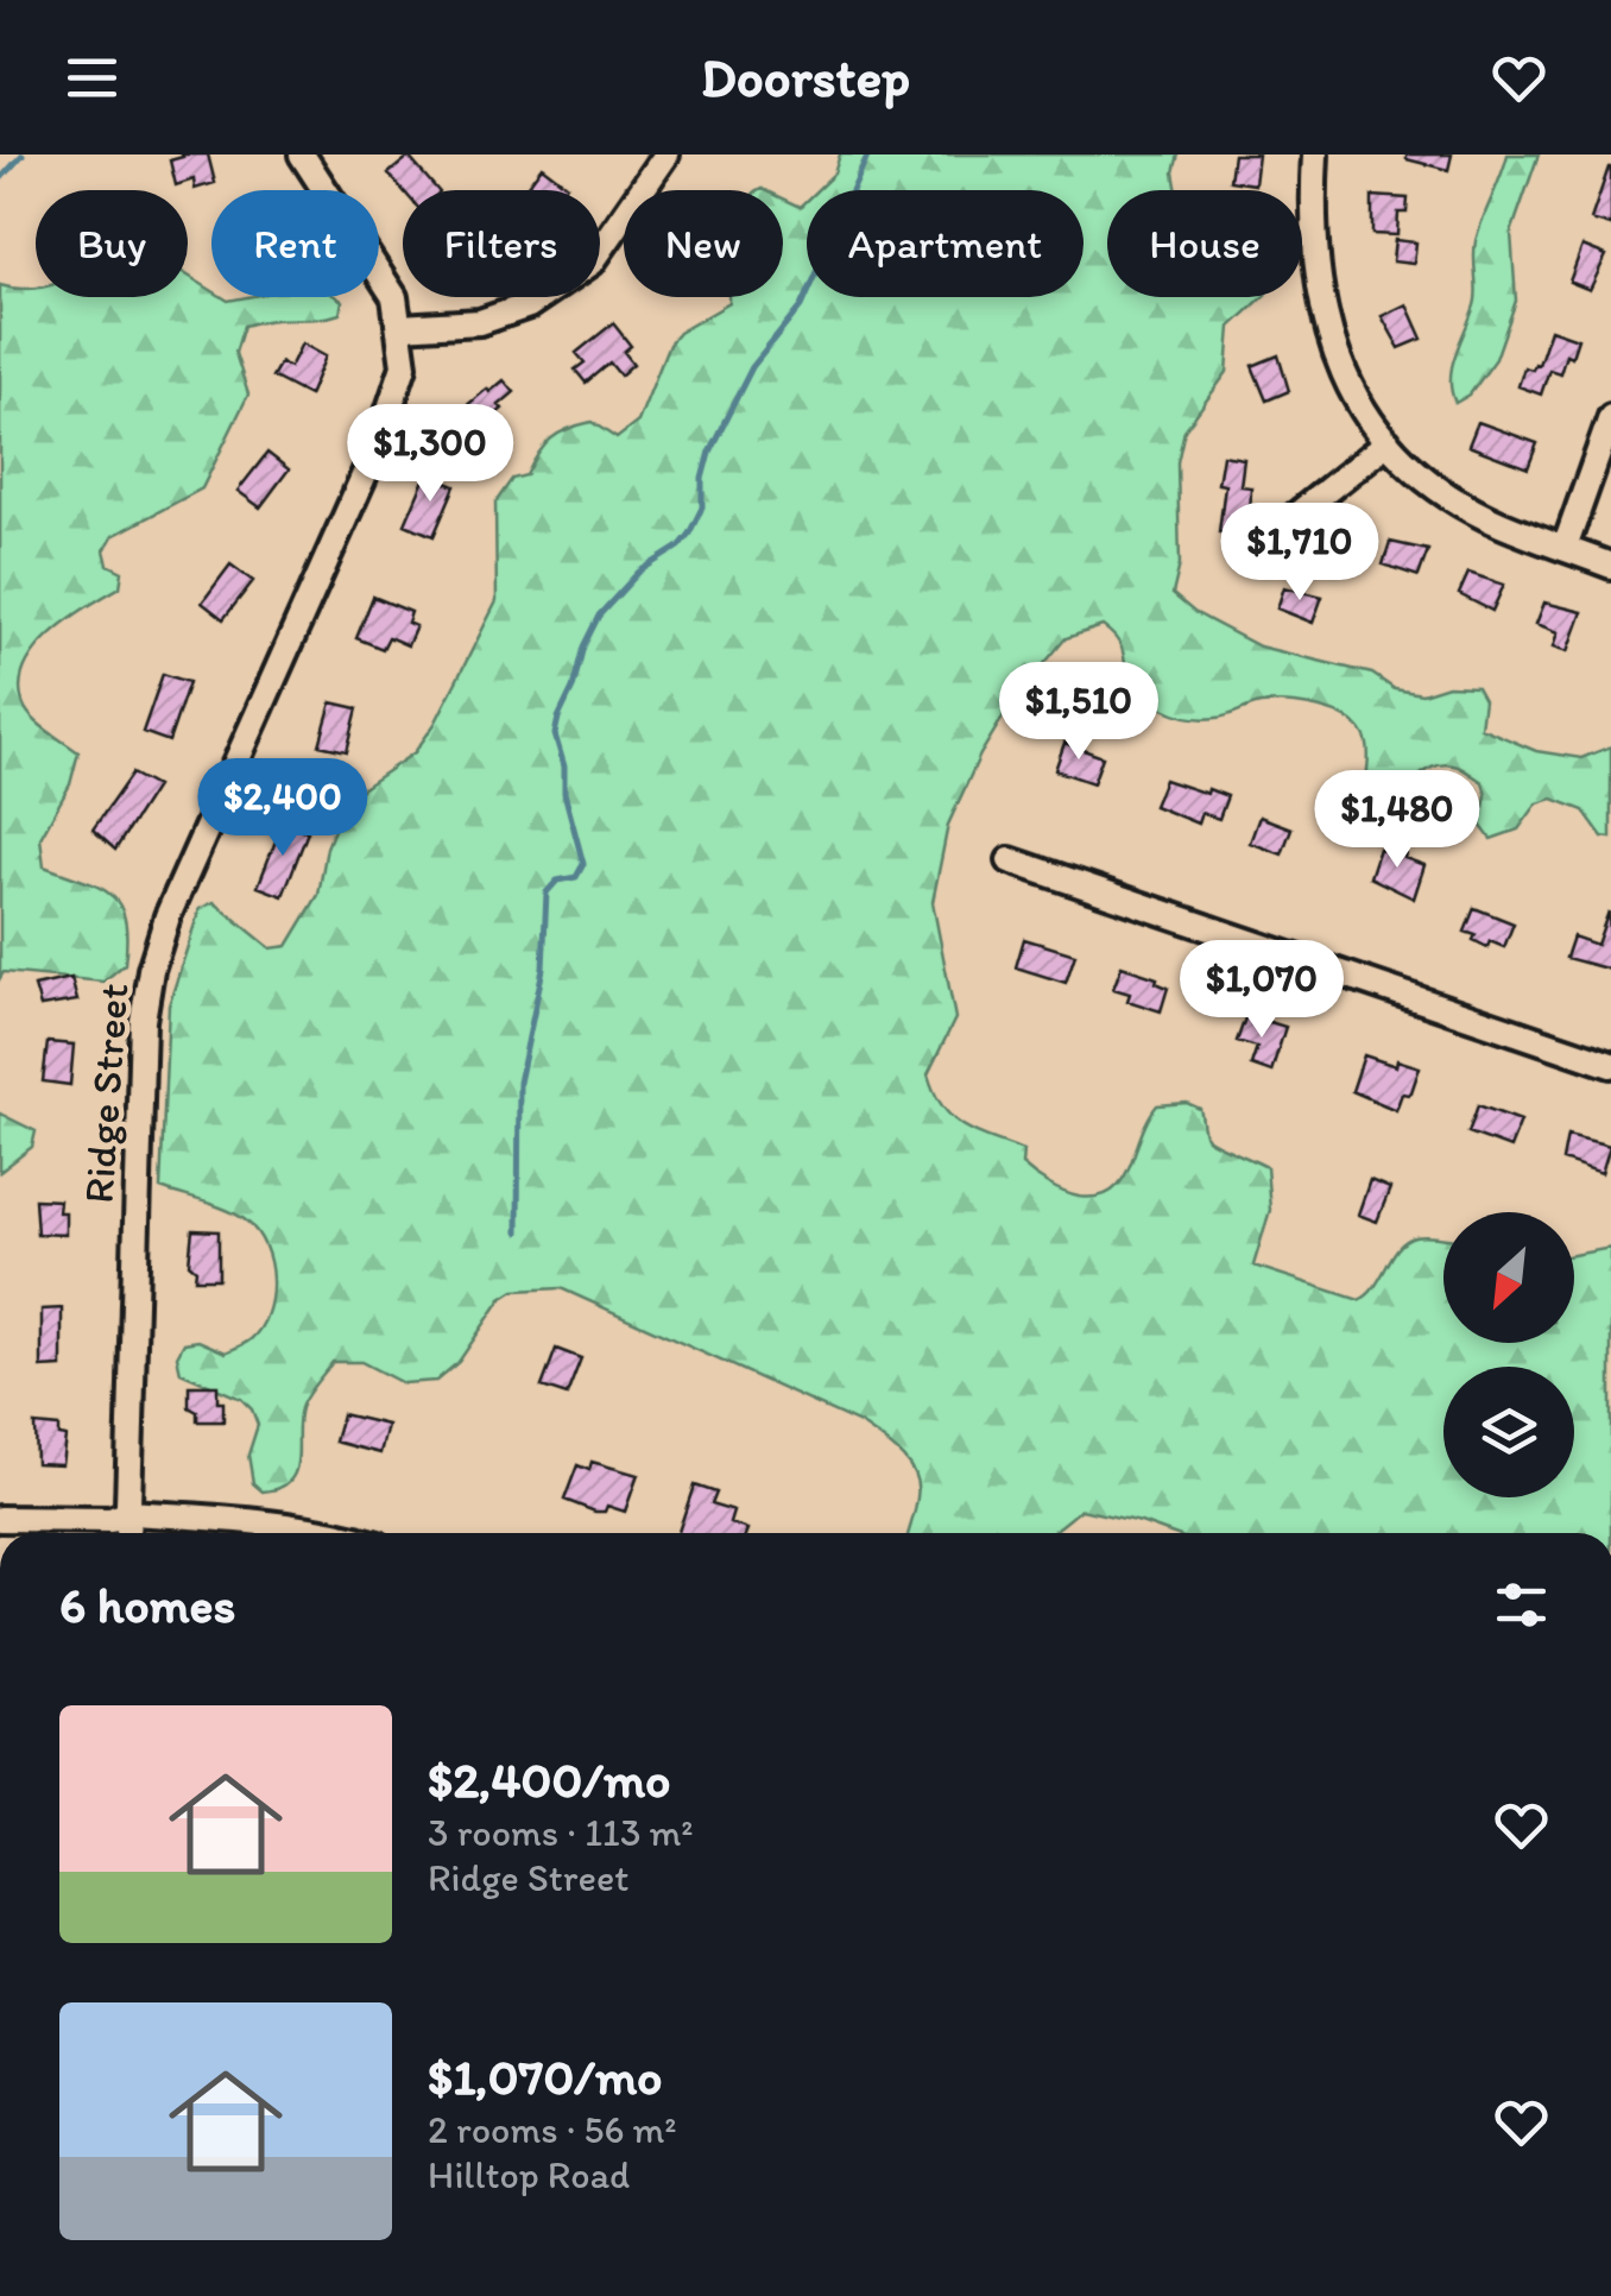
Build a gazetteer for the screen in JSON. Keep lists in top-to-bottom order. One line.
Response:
{"streets":{"street":["Ridge Street"]},"north":"bottom left","page":{"header":"Doorstep","chip":["Buy","Rent","Filters","New","Apartment","House"],"price":["$1,300","$1,710","$1,510","$2,400","$1,480","$1,070"],"heading":"6 homes","list":[{"name":"$2,400/mo","note":"3 rooms · 113 m² · Ridge Street"},{"name":"$1,070/mo","note":"2 rooms · 56 m² · Hilltop Road"}]}}
